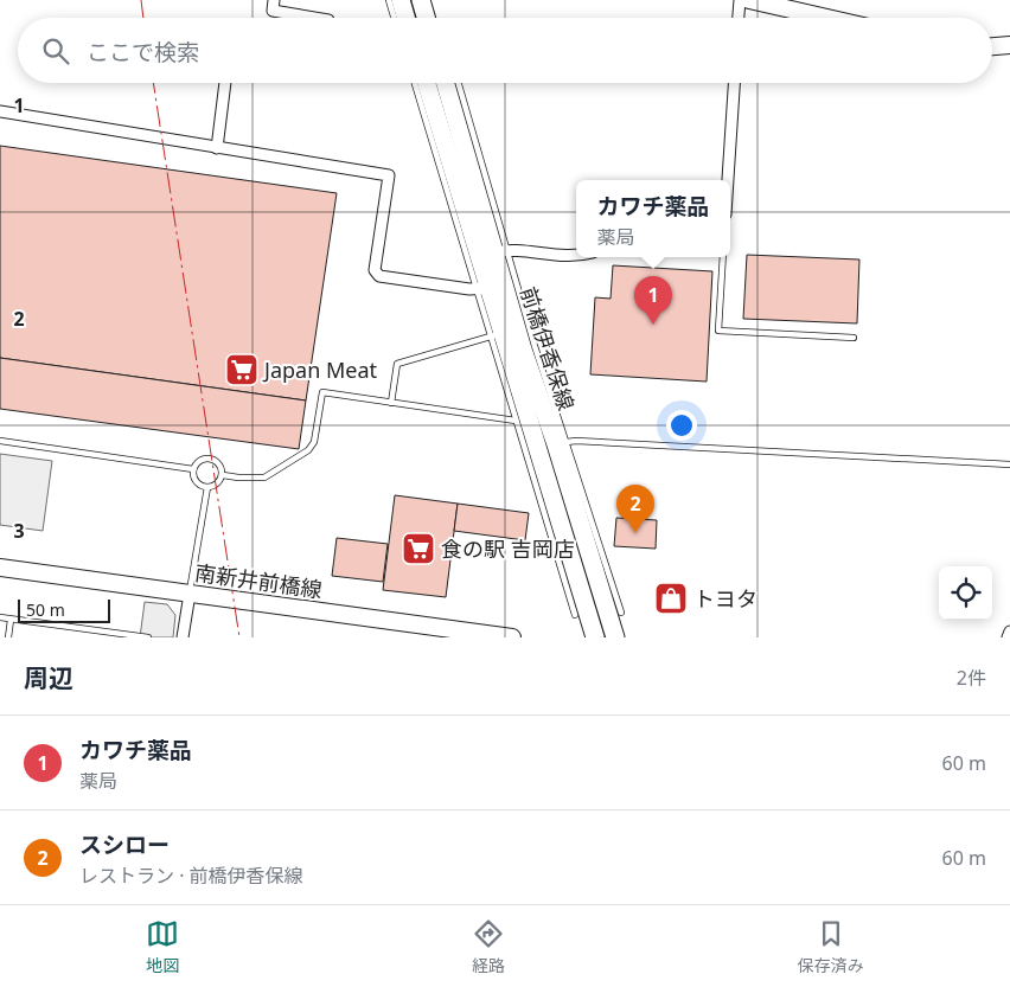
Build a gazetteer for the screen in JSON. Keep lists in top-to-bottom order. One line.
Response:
{"streets":{"main road":["前橋伊香保線","南新井前橋線"]},"places":{"supermarket":["Japan Meat","食の駅 吉岡店"],"shop":["トヨタ"]},"scale_bar":"50 m","page":{"search":"ここで検索","popup":["カワチ薬品","薬局"],"pins":["1","2"],"scale":"50 m","heading":["周辺","2件"],"list":[{"mark":"1","name":"カワチ薬品","note":"薬局","value":"60 m"},{"mark":"2","name":"スシロー","note":"レストラン · 前橋伊香保線","value":"60 m"}],"nav":["地図","経路","保存済み"]},"grid":{"rows":["1","2","3"]}}
